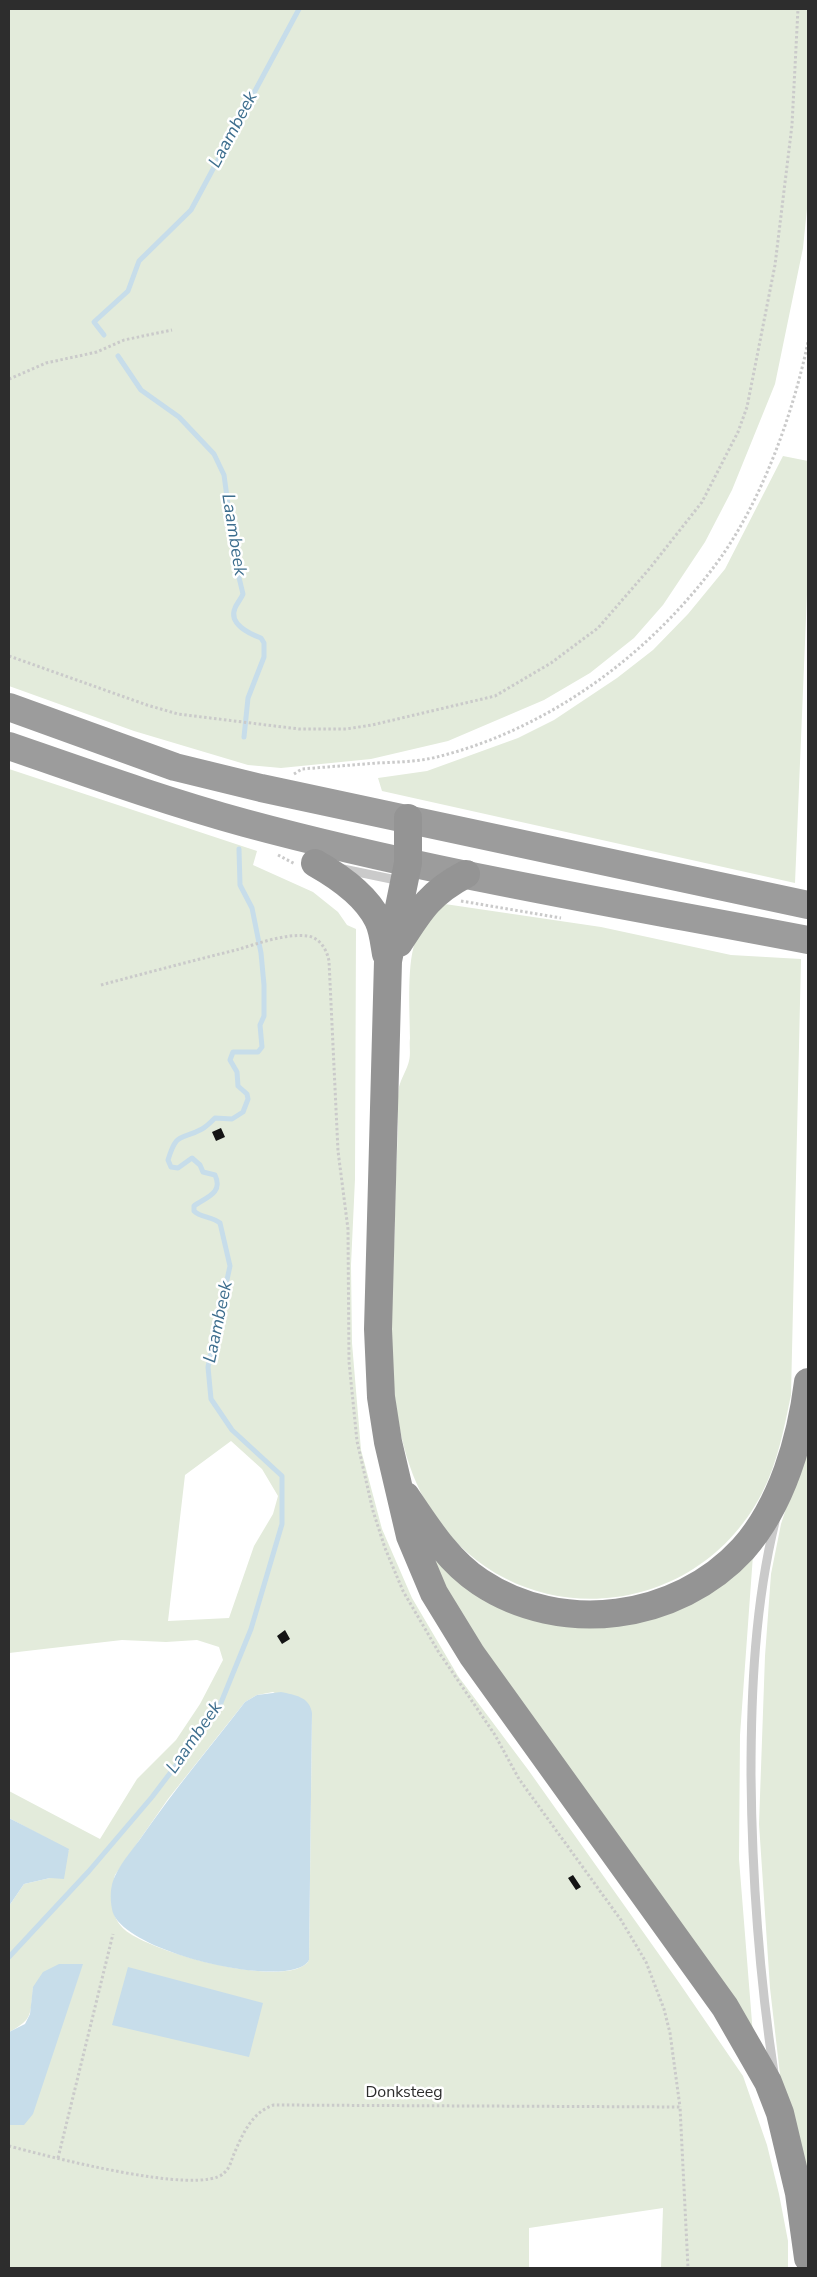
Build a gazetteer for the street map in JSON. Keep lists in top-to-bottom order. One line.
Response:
{"streets":{"path":["Donksteeg"]},"water":["Laambeek"]}
